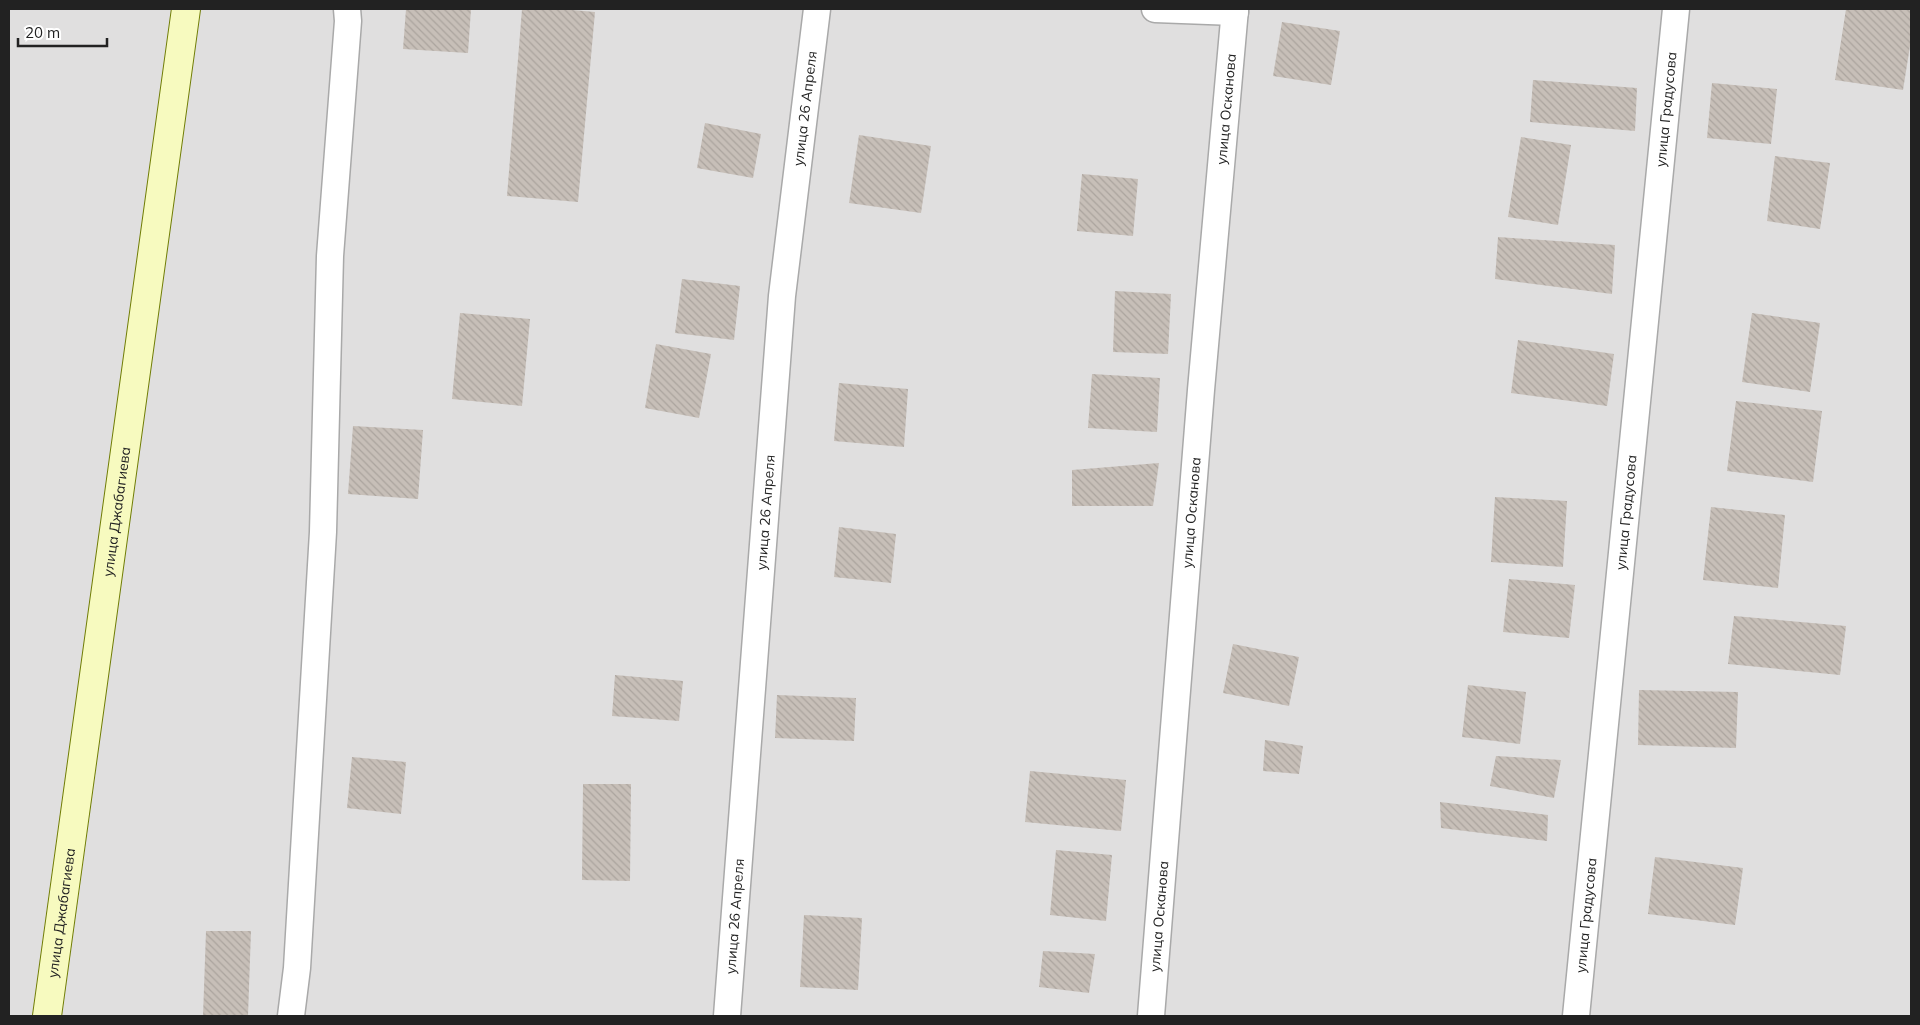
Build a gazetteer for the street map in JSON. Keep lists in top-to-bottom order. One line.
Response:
{"streets":{"main road":["улица Джабагиева"],"street":["улица 26 Апреля","улица Осканова","улица Градусова"]},"scale_bar":"20 m"}
